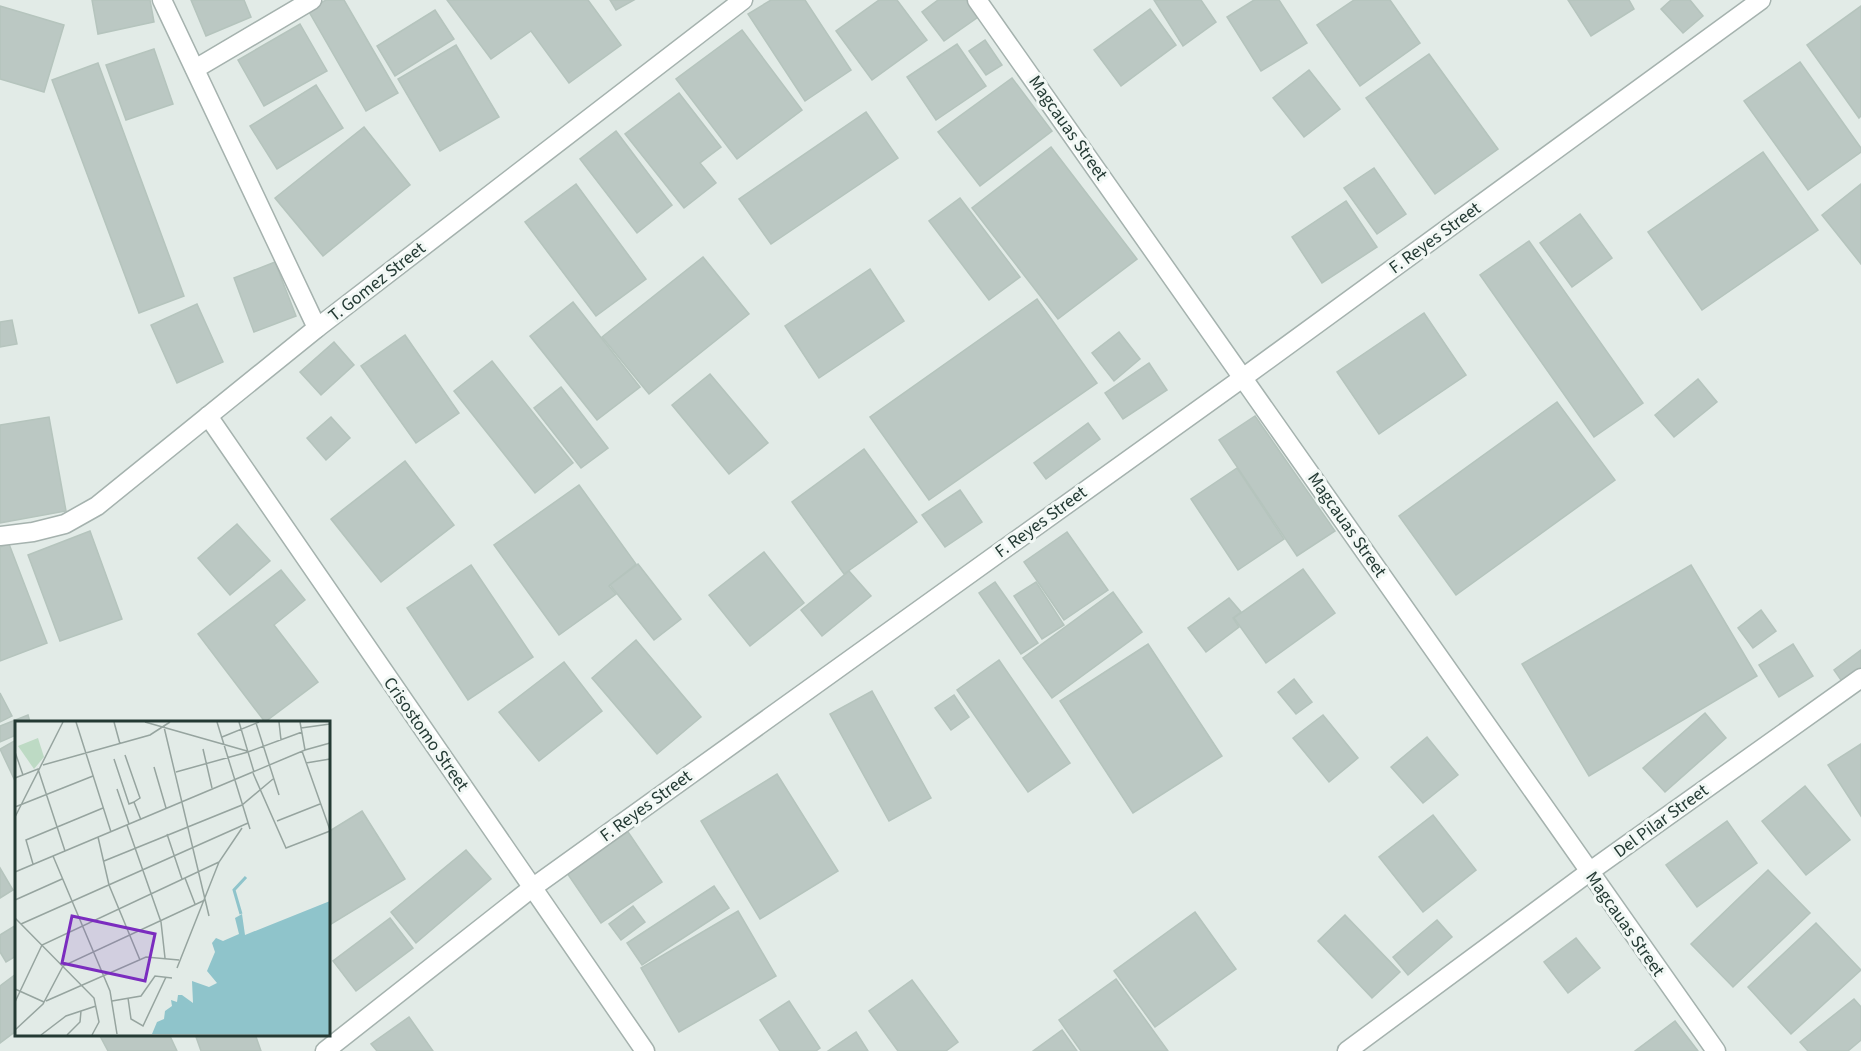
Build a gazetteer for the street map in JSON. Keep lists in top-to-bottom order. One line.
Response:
{"streets":{"street":["Magcauas Street","F. Reyes Street","T. Gomez Street","Crisostomo Street","Del Pilar Street"]},"crossings":[["Magcauas Street","F. Reyes Street"],["Magcauas Street","Del Pilar Street"],["F. Reyes Street","Crisostomo Street"],["T. Gomez Street","Crisostomo Street"]]}
